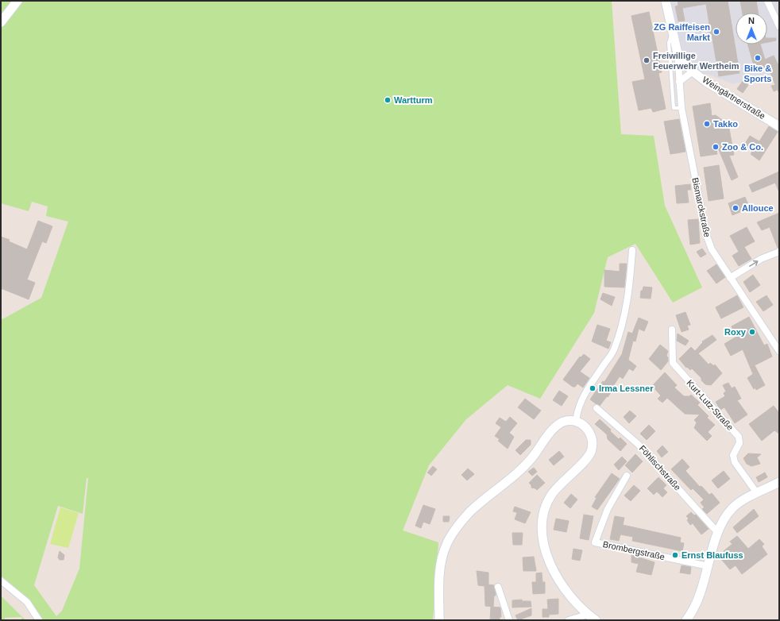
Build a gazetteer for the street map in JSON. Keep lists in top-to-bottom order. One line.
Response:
{"streets":{"main road":["Weingärtnerstraße","Bismarckstraße"],"street":["Kurt-Lutz-Straße","Föhlischstraße","Brombergstraße"]},"crossings":[["Weingärtnerstraße","Bismarckstraße"]],"places":["ZG Raiffeisen Markt","Bike & Sports","Freiwillige Feuerwehr Wertheim","Wartturm","Takko","Zoo & Co.","Allouce","Roxy","Irma Lessner","Ernst Blaufuss"],"north":"top"}
